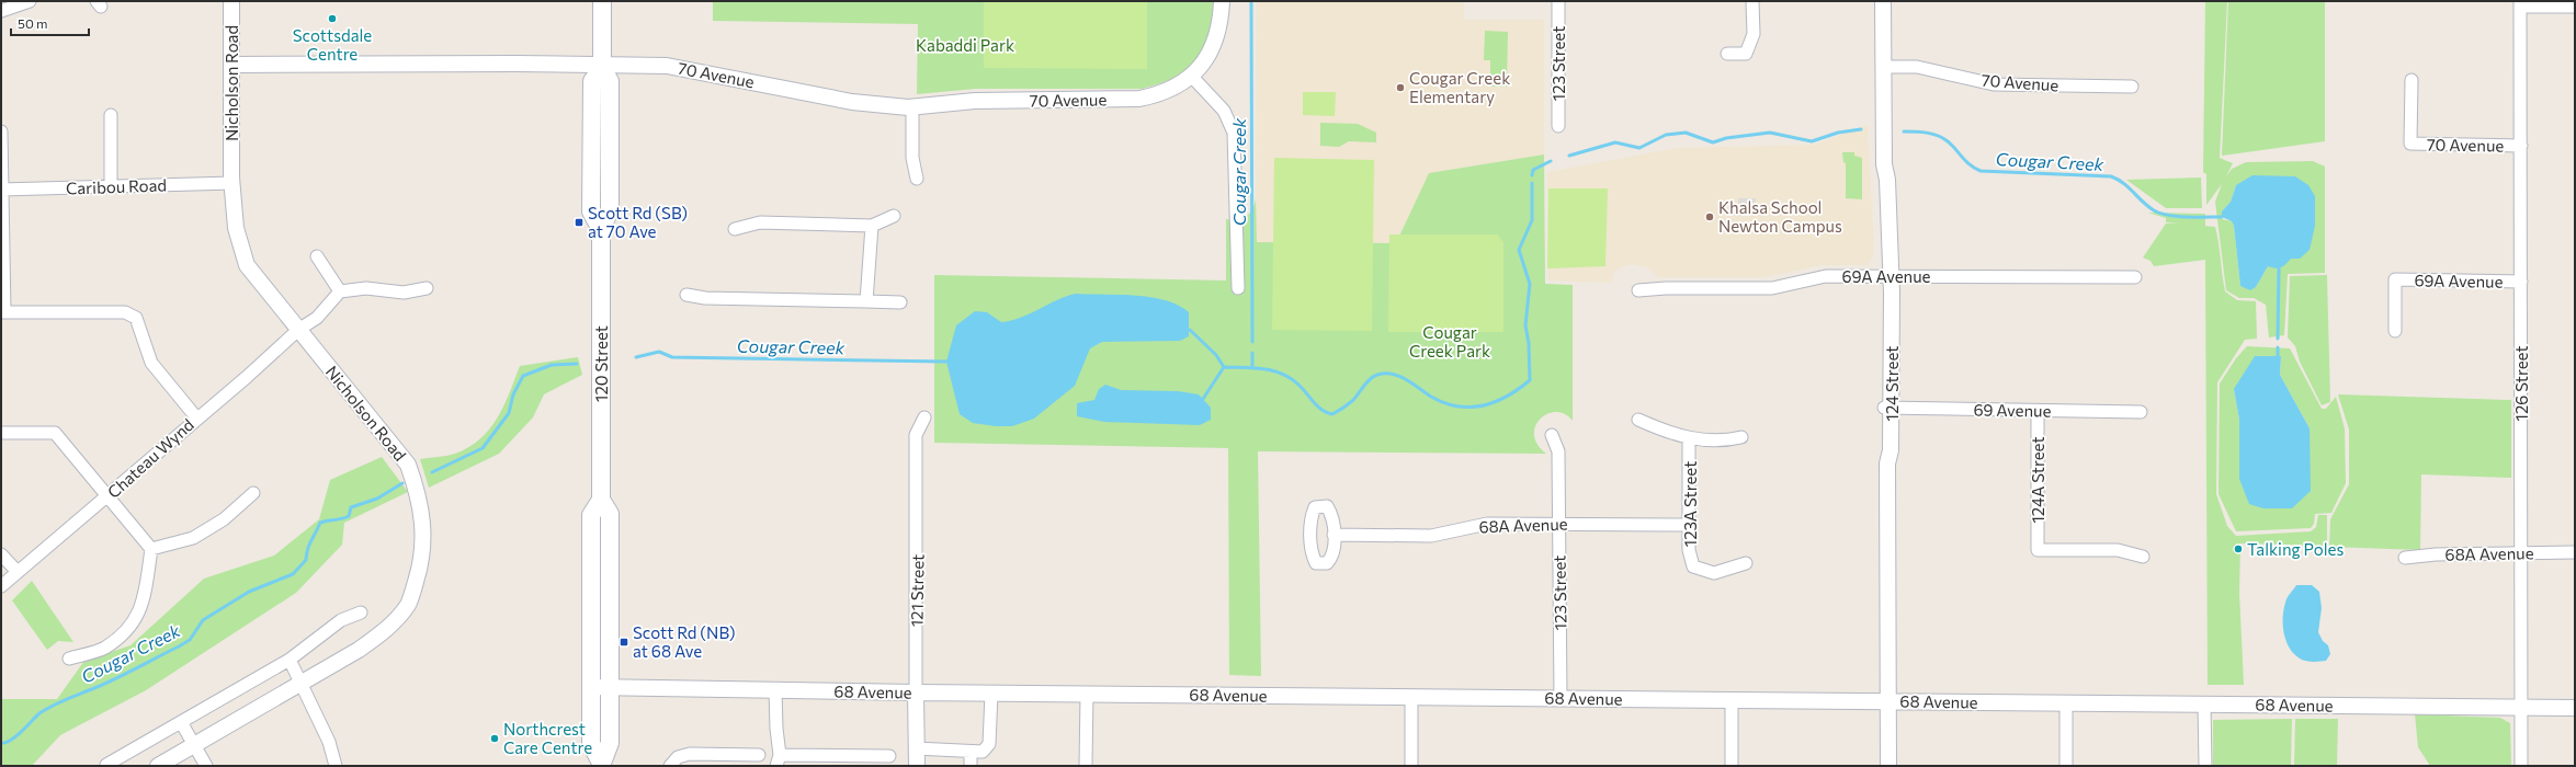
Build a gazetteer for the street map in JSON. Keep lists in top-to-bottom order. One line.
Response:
{"streets":{"main road":["120 Street"],"street":["123 Street","70 Avenue","Nicholson Road","Caribou Road","69A Avenue","124 Street","126 Street","69 Avenue","Chateau Wynd","124A Street","123A Street","68A Avenue","121 Street","68 Avenue"]},"crossings":[["123 Street","68A Avenue"],["123 Street","68 Avenue"],["70 Avenue","Nicholson Road"],["70 Avenue","120 Street"],["70 Avenue","124 Street"],["70 Avenue","126 Street"],["Nicholson Road","Caribou Road"],["Nicholson Road","Chateau Wynd"],["69A Avenue","124 Street"],["69A Avenue","126 Street"],["120 Street","68 Avenue"],["124 Street","69 Avenue"],["124 Street","68 Avenue"],["126 Street","68A Avenue"],["126 Street","68 Avenue"],["69 Avenue","124A Street"],["123A Street","68A Avenue"],["121 Street","68 Avenue"]],"water":["Cougar Creek"],"parks":["Kabaddi Park","Cougar Creek Park"],"places":{"other":["Scottsdale Centre","Cougar Creek Elementary","Khalsa School Newton Campus","Talking Poles","Northcrest Care Centre"],"transit":["Scott Rd (SB) at 70 Ave","Scott Rd (NB) at 68 Ave"]},"scale_bar":"50 m"}
